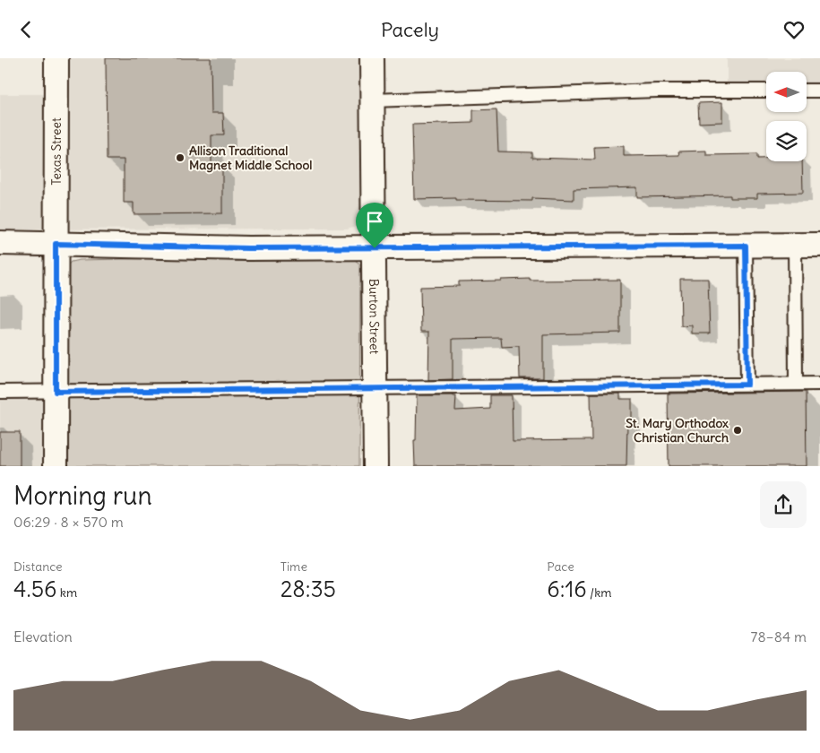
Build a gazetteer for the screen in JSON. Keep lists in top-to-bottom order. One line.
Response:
{"streets":{"street":["Texas Street","Burton Street"]},"places":["Allison Traditional Magnet Middle School","St. Mary Orthodox Christian Church"],"north":"left","page":{"header":"Pacely","heading":["Morning run","06:29 · 8 × 570 m"],"stats":[["Distance","4.56 km"],["Time","28:35"],["Pace","6:16 /km"]],"chart":["Elevation","78–84 m"]}}
